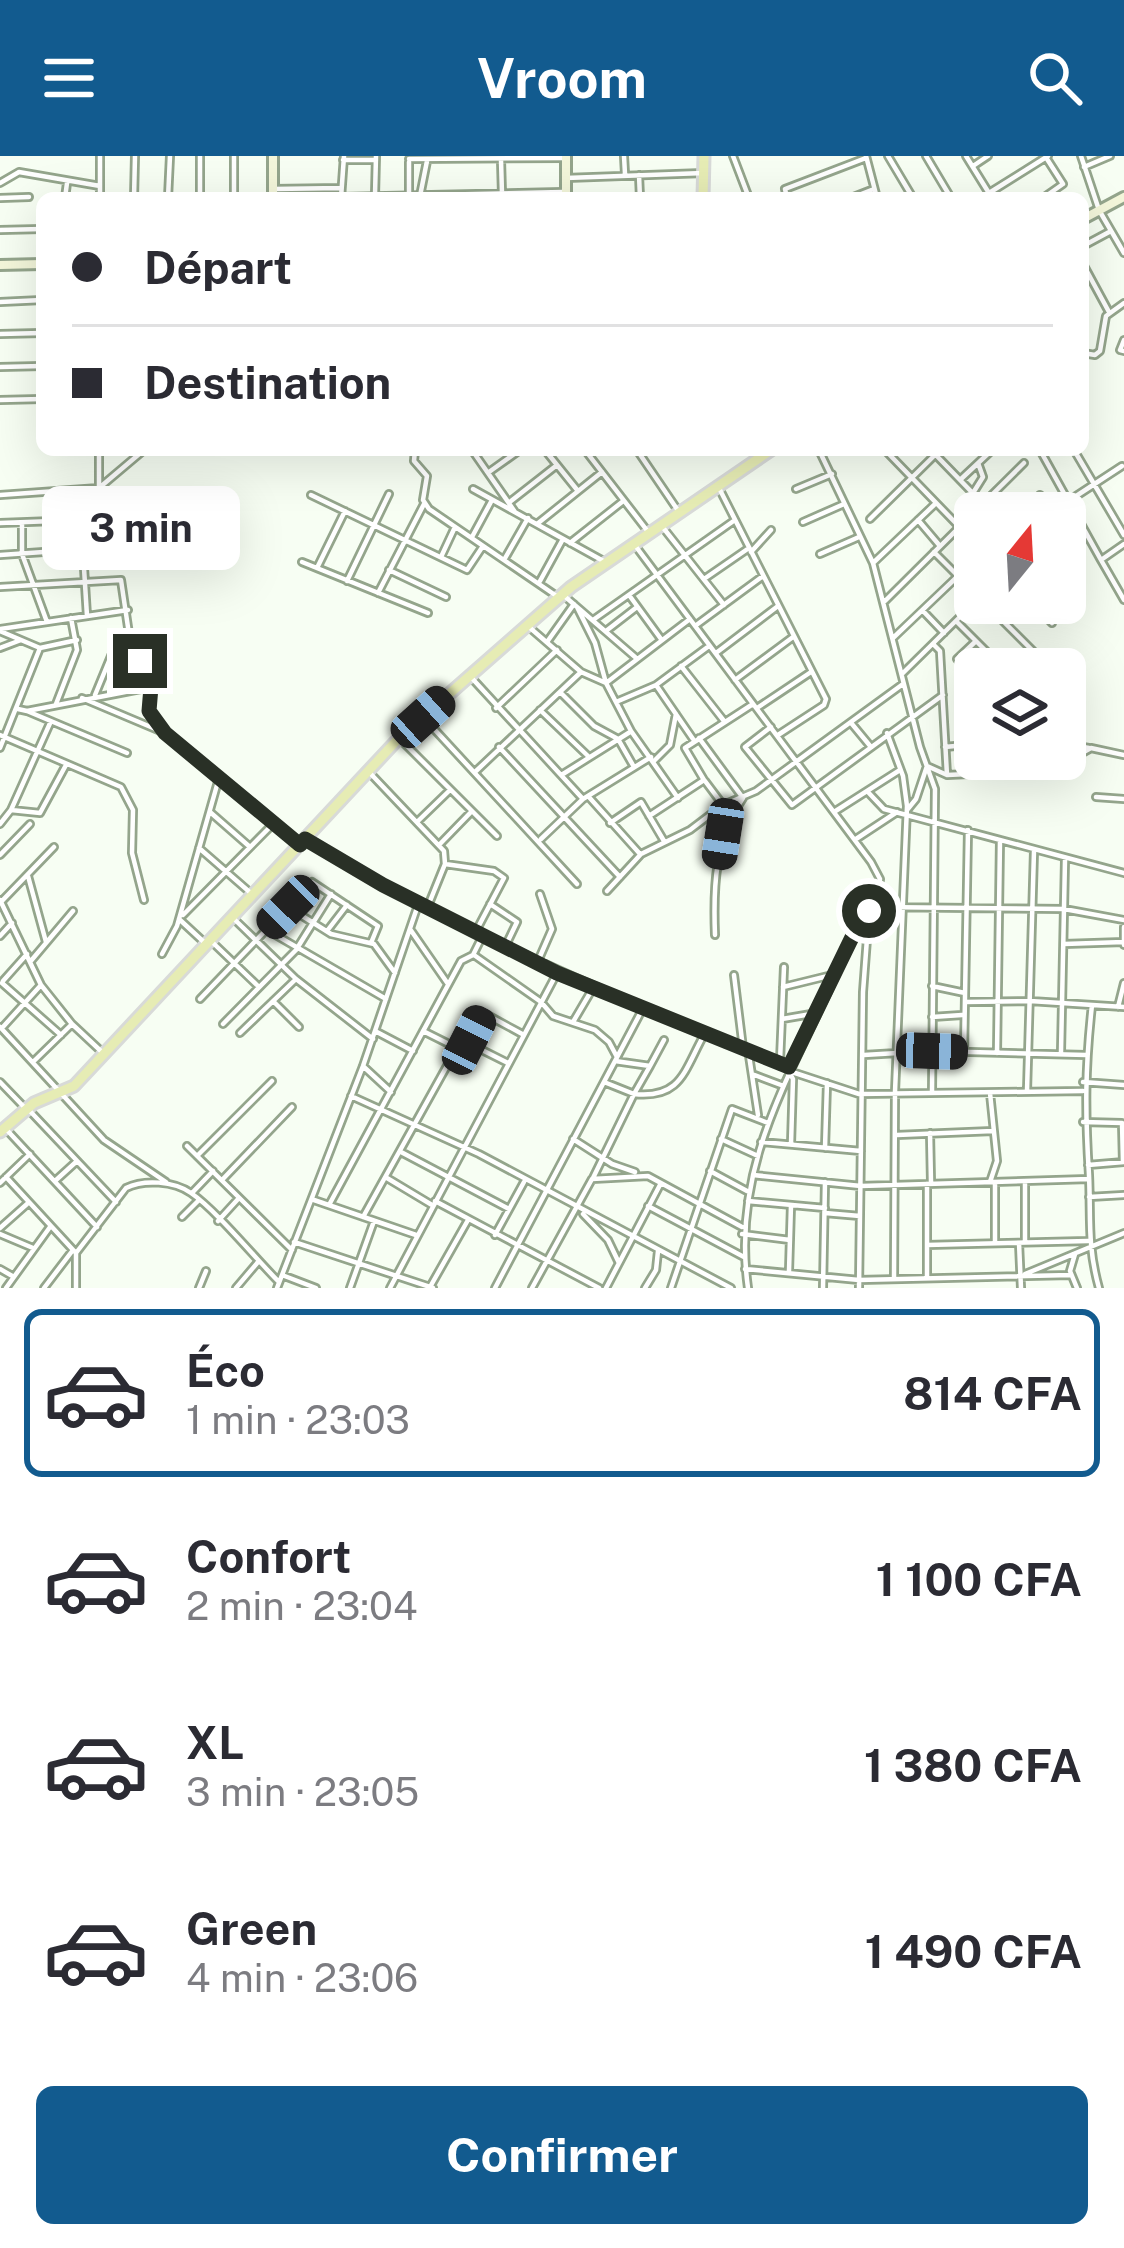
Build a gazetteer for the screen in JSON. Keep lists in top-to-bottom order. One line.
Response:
{"north":"top","page":{"header":"Vroom","banner":["Départ","Destination"],"bubble":"3 min","list":[{"name":"Éco","note":"1 min · 23:03","value":"814 CFA"},{"name":"Confort","note":"2 min · 23:04","value":"1 100 CFA"},{"name":"XL","note":"3 min · 23:05","value":"1 380 CFA"},{"name":"Green","note":"4 min · 23:06","value":"1 490 CFA"}],"buttons":"Confirmer"}}
